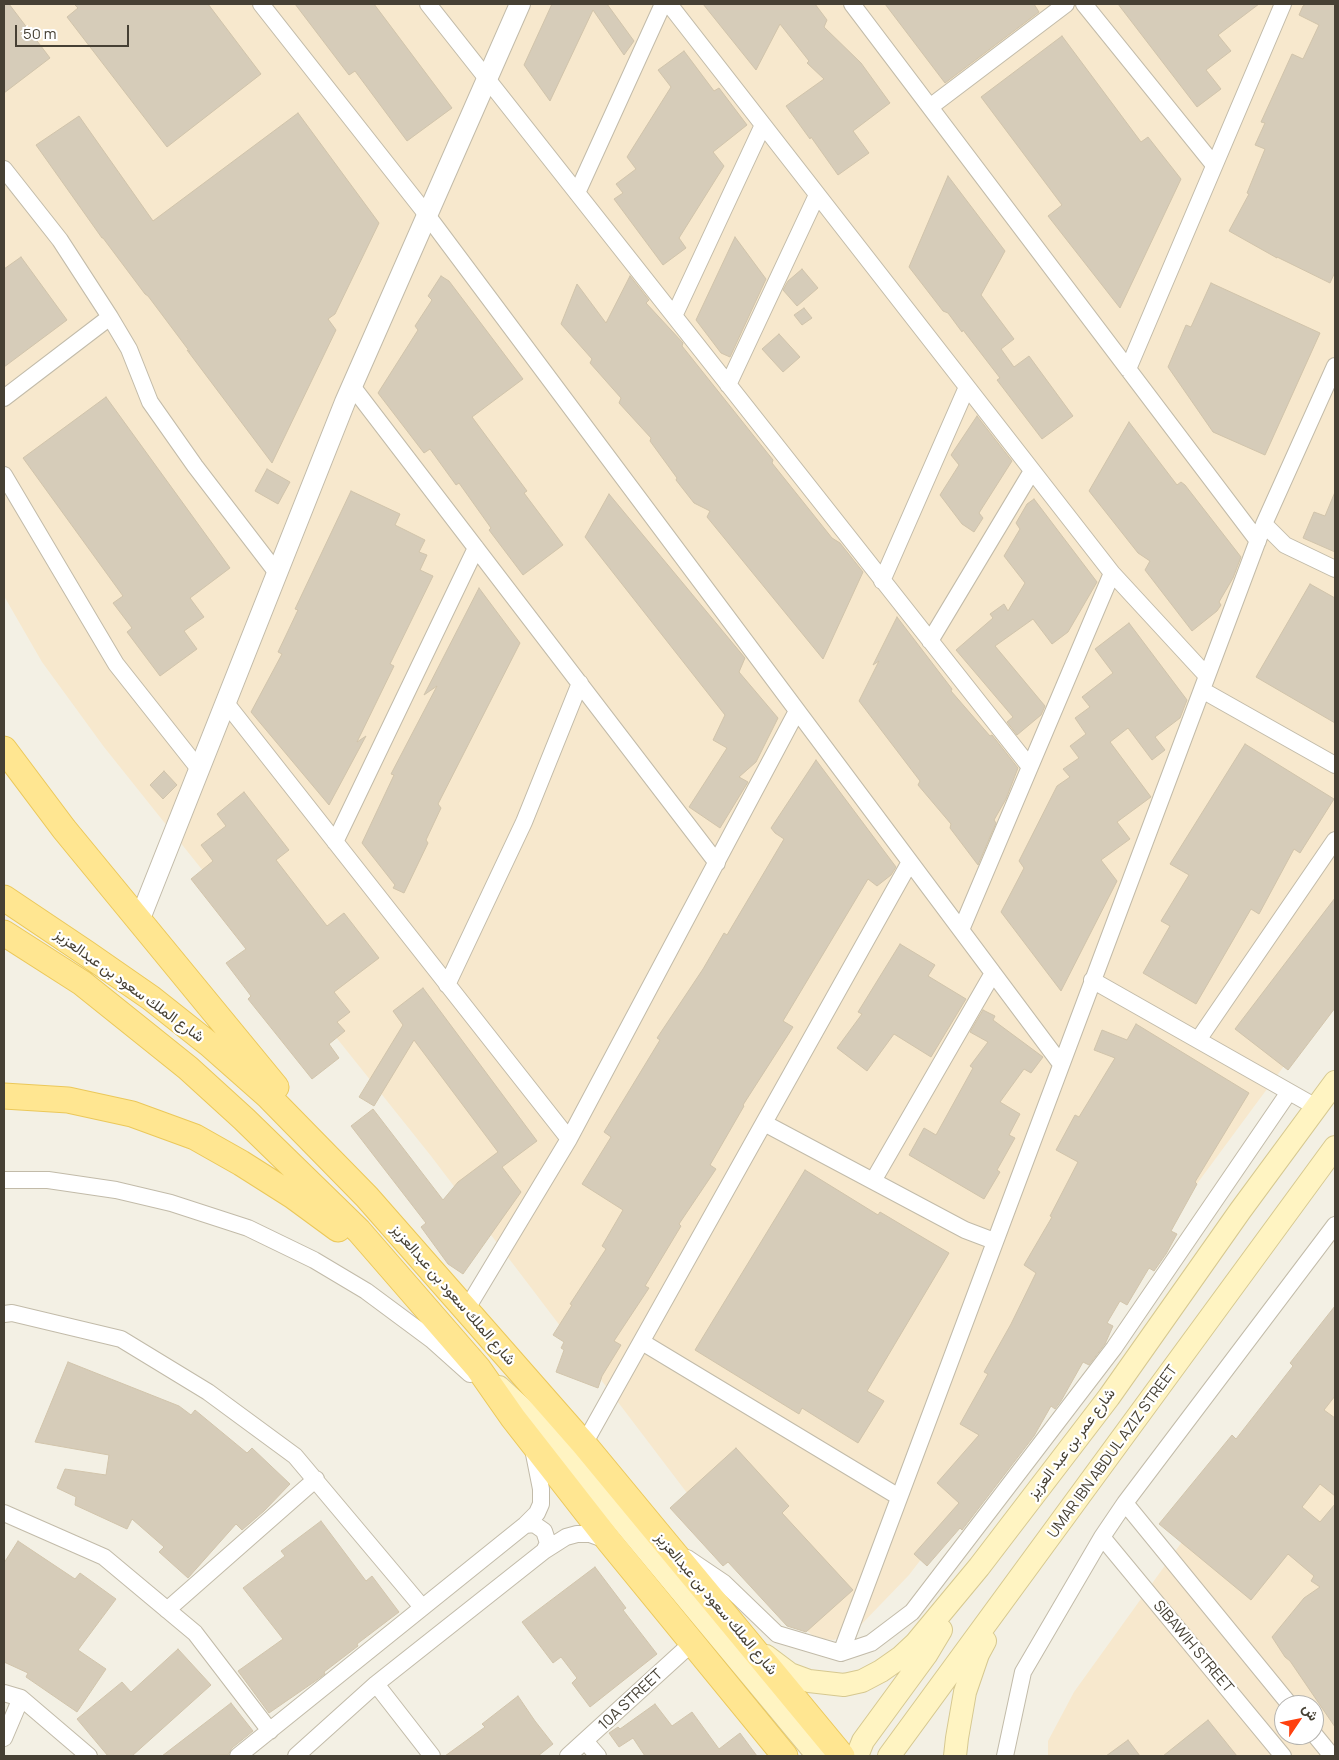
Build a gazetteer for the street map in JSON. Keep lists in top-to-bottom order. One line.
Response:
{"streets":{"main road":["شارع الملك سعود بن عبدالعزيز","شارع عمر بن عبد العزيز","UMAR IBN ABDUL AZIZ STREET"],"street":["SIBAWIH STREET","10A STREET"]},"crossings":[["شارع الملك سعود بن عبدالعزيز","شارع عمر بن عبد العزيز"],["شارع الملك سعود بن عبدالعزيز","10A STREET"]],"scale_bar":"50 m","north":"top right"}
